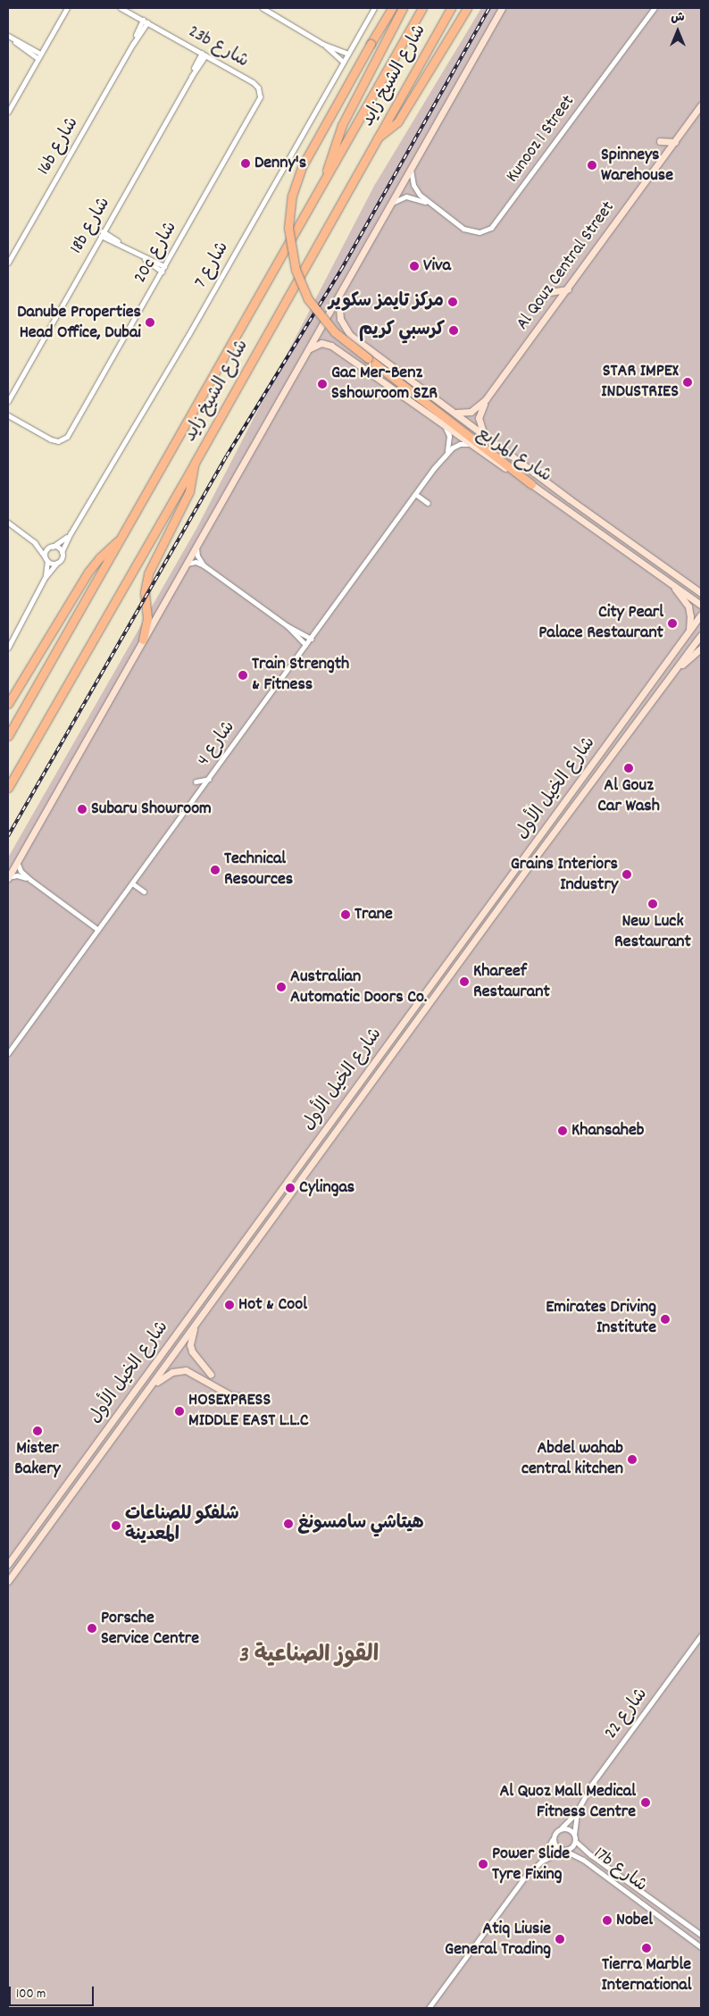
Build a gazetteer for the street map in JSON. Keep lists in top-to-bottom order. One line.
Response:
{"streets":{"highway":["شارع الشيخ زايد"],"main road":["Al Qouz Central Street","شارع المرابع","شارع الخيل الأول"],"street":["23b شارع","Kunooz 1 Street","16b شارع","18b شارع","20c شارع","شارع 7","شارع 4","شارع 22","17b شارع"]},"crossings":[["23b شارع","16b شارع"],["23b شارع","18b شارع"],["23b شارع","20c شارع"],["Al Qouz Central Street","شارع المرابع"],["شارع 22","17b شارع"]],"districts":["القوز الصناعية 3"],"places":["Denny's","Spinneys Warehouse","Viva","مركز تايمز سكوير","Danube Properties Head Office, Dubai","كرسبي كريم","STAR IMPEX INDUSTRIES","Gac Mer-Benz Sshowroom SZR","City Pearl Palace Restaurant","Train Strength & Fitness","Al Gouz Car Wash","Subaru Showroom","Technical Resources","Grains Interiors Industry","New Luck Restaurant","Trane","Khareef Restaurant","Australian Automatic Doors Co.","Khansaheb","Cylingas","Hot & Cool","Emirates Driving Institute","HOSEXPRESS MIDDLE EAST L.L.C","Mister Bakery","Abdel wahab central kitchen","هيتاشي سامسونغ","شلفكو للصناعات المعدينة","Porsche Service Centre","Al Quoz Mall Medical Fitness Centre","Power Slide Tyre Fixing","Nobel","Atiq Liusie General Trading","Tierra Marble International"],"scale_bar":"100 m","north":"top"}
